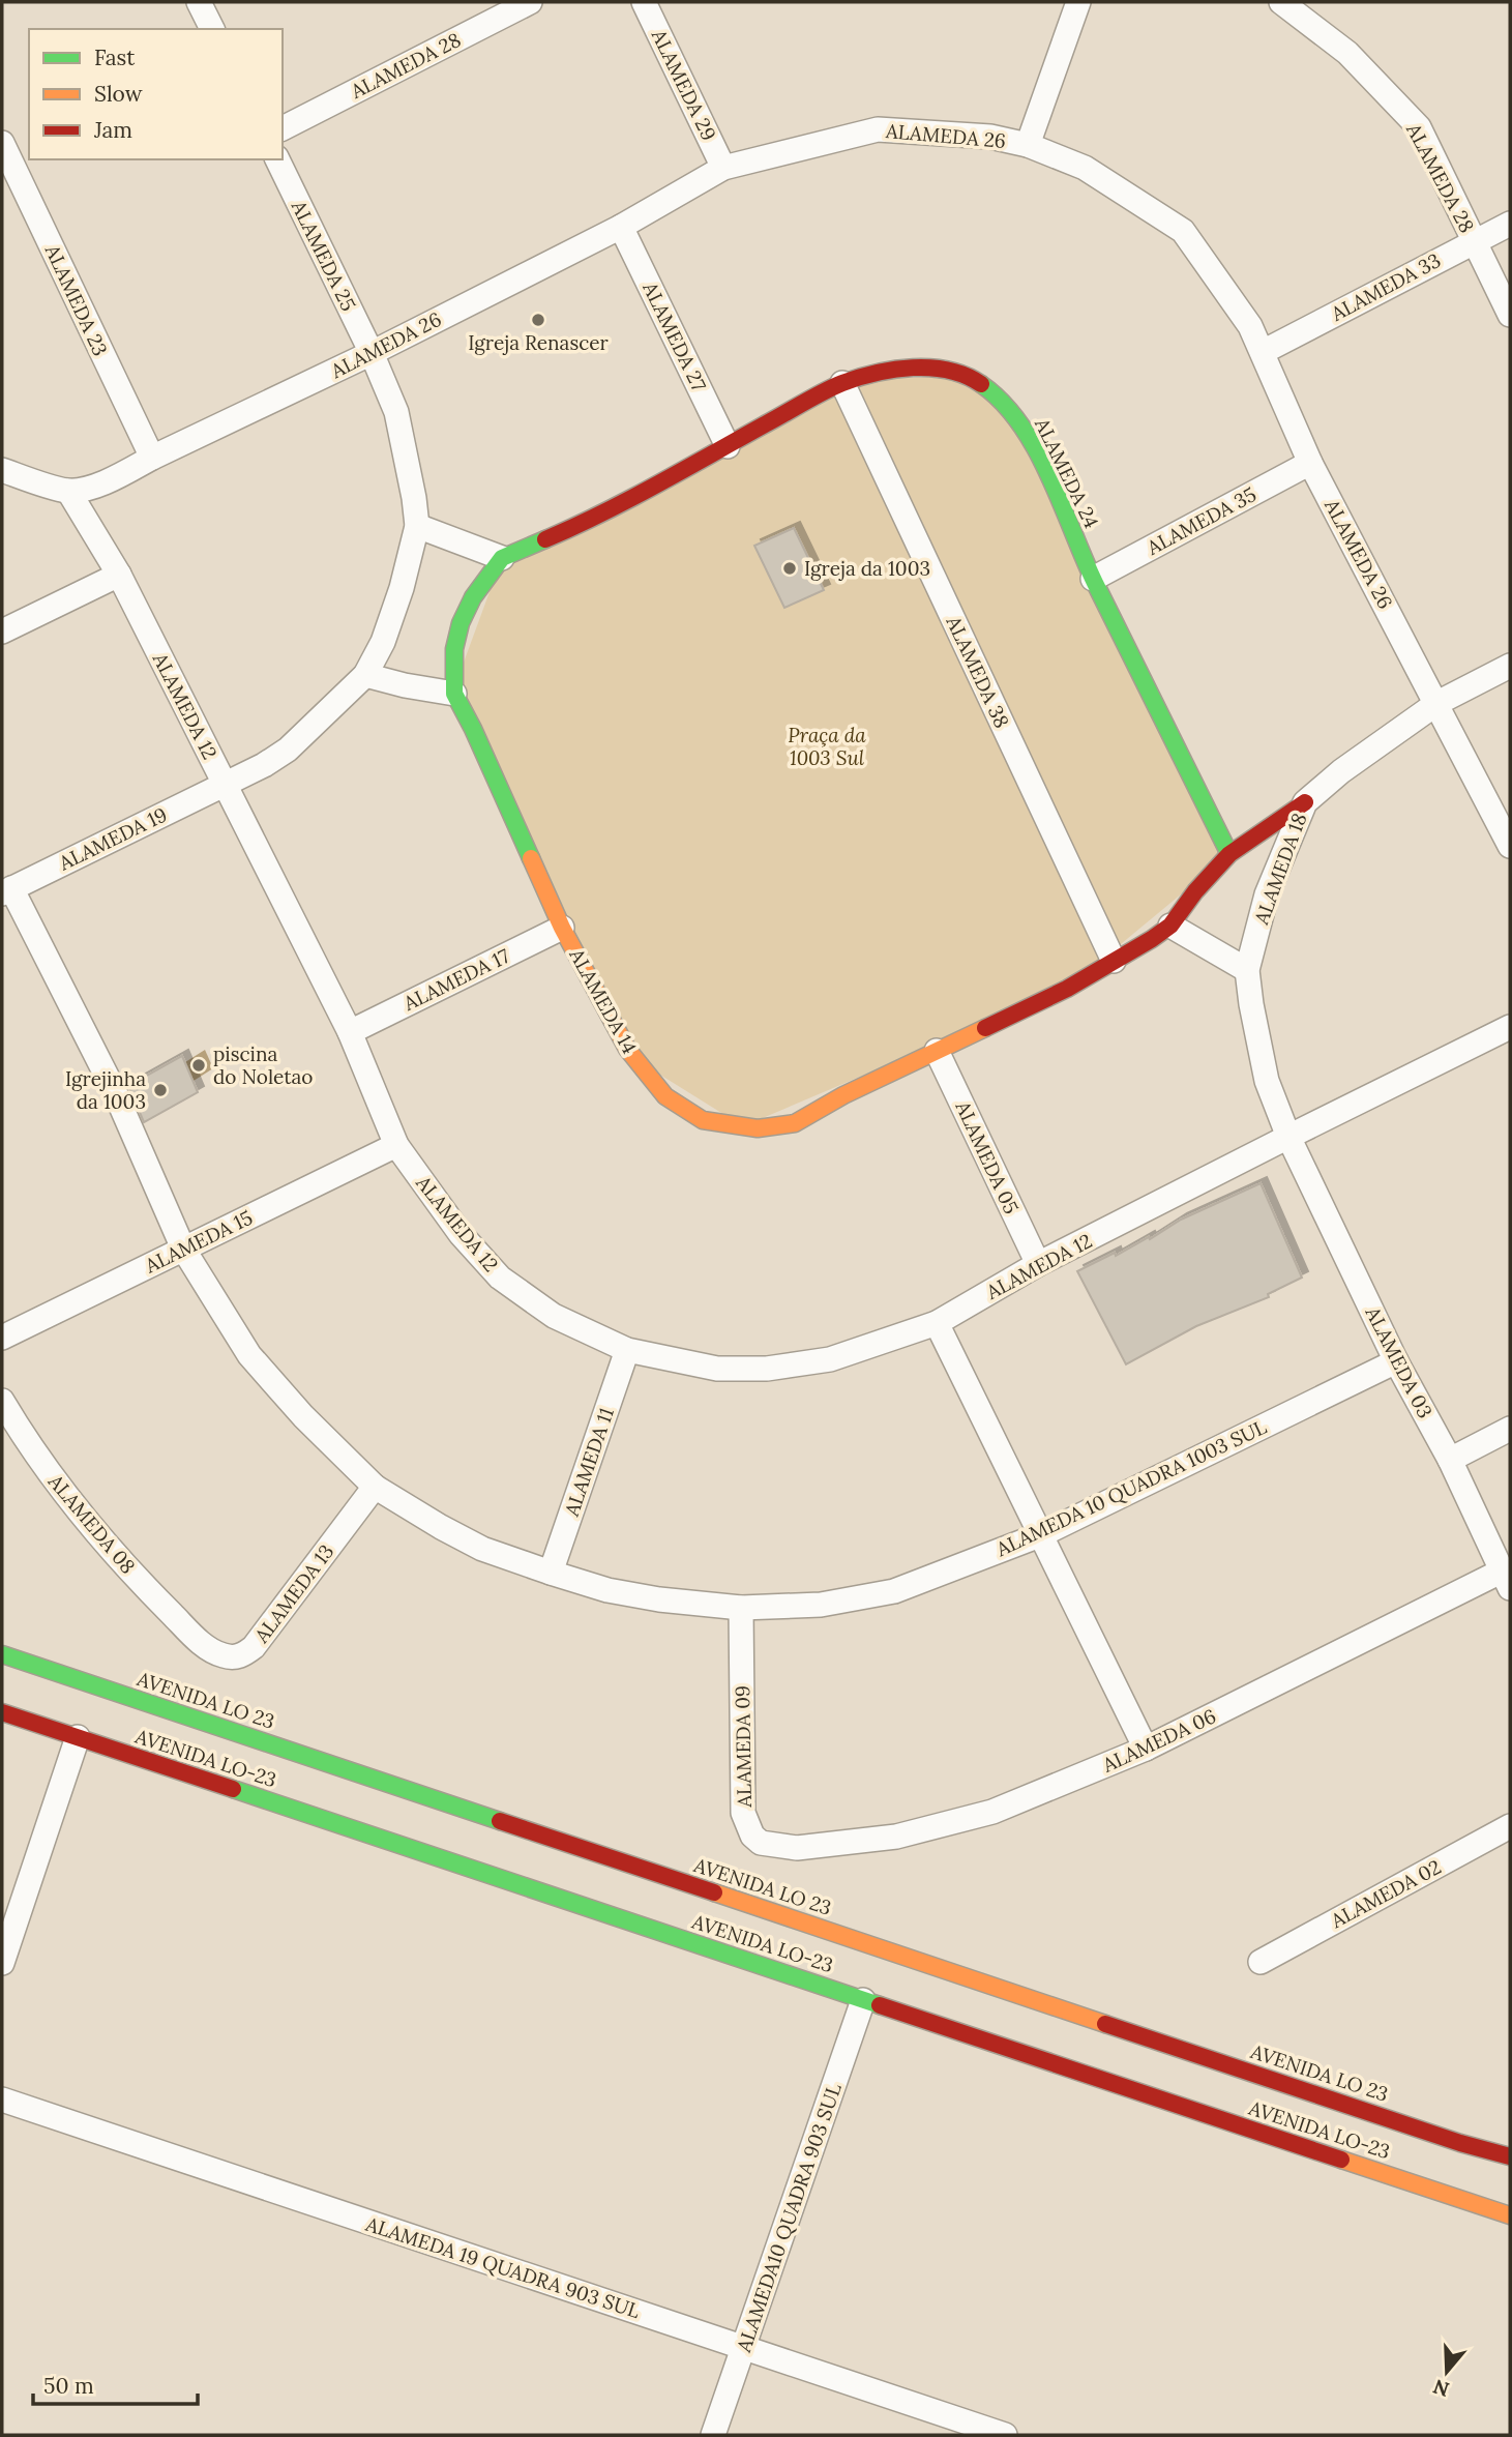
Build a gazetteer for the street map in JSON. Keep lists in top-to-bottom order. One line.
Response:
{"streets":{"street":["ALAMEDA 28","ALAMEDA 29","ALAMEDA 26","ALAMEDA 25","ALAMEDA 33","ALAMEDA 23","ALAMEDA 27","ALAMEDA 24","ALAMEDA 35","ALAMEDA 38","ALAMEDA 12","ALAMEDA 19","ALAMEDA 18","ALAMEDA 17","ALAMEDA 14","ALAMEDA 05","ALAMEDA 15","ALAMEDA 03","ALAMEDA 11","ALAMEDA 10 QUADRA 1003 SUL","ALAMEDA 08","ALAMEDA 13","AVENIDA LO 23","ALAMEDA 06","ALAMEDA 09","AVENIDA LO-23","ALAMEDA 02","ALAMEDA10 QUADRA 903 SUL","ALAMEDA 19 QUADRA 903 SUL"]},"crossings":[["ALAMEDA 28","ALAMEDA 33"],["ALAMEDA 29","ALAMEDA 26"],["ALAMEDA 26","ALAMEDA 25"],["ALAMEDA 26","ALAMEDA 33"],["ALAMEDA 26","ALAMEDA 23"],["ALAMEDA 26","ALAMEDA 27"],["ALAMEDA 26","ALAMEDA 35"],["ALAMEDA 26","ALAMEDA 12"],["ALAMEDA 26","ALAMEDA 18"],["ALAMEDA 25","ALAMEDA 19"],["ALAMEDA 27","ALAMEDA 24"],["ALAMEDA 24","ALAMEDA 35"],["ALAMEDA 24","ALAMEDA 38"],["ALAMEDA 24","ALAMEDA 14"],["ALAMEDA 38","ALAMEDA 14"],["ALAMEDA 12","ALAMEDA 19"],["ALAMEDA 12","ALAMEDA 18"],["ALAMEDA 12","ALAMEDA 17"],["ALAMEDA 12","ALAMEDA 05"],["ALAMEDA 12","ALAMEDA 15"],["ALAMEDA 12","ALAMEDA 03"],["ALAMEDA 12","ALAMEDA 11"],["ALAMEDA 19","ALAMEDA 10 QUADRA 1003 SUL"],["ALAMEDA 18","ALAMEDA 03"],["ALAMEDA 17","ALAMEDA 14"],["ALAMEDA 14","ALAMEDA 05"],["ALAMEDA 15","ALAMEDA 10 QUADRA 1003 SUL"],["ALAMEDA 03","ALAMEDA 10 QUADRA 1003 SUL"],["ALAMEDA 03","ALAMEDA 06"],["ALAMEDA 11","ALAMEDA 10 QUADRA 1003 SUL"],["ALAMEDA 10 QUADRA 1003 SUL","ALAMEDA 13"],["ALAMEDA 10 QUADRA 1003 SUL","ALAMEDA 09"],["ALAMEDA 08","ALAMEDA 13"],["ALAMEDA 06","ALAMEDA 09"],["AVENIDA LO-23","ALAMEDA10 QUADRA 903 SUL"],["ALAMEDA10 QUADRA 903 SUL","ALAMEDA 19 QUADRA 903 SUL"]],"parks":["Praça da 1003 Sul"],"places":["Igreja Renascer","Igreja da 1003","piscina do Noletao","Igrejinha da 1003"],"legend":["Fast","Slow","Jam"],"scale_bar":"50 m","north":"bottom"}
